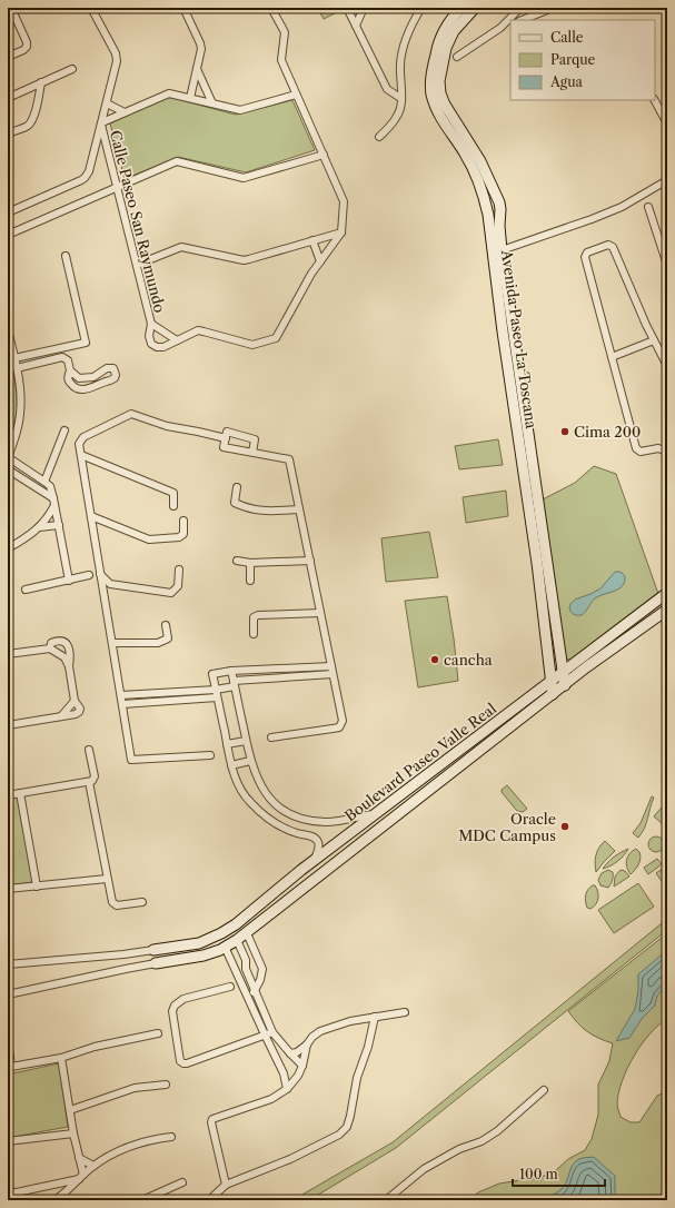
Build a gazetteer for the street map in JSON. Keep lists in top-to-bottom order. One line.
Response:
{"streets":{"street":["Calle Paseo San Raymundo","Avenida Paseo La Toscana","Boulevard Paseo Valle Real"]},"crossings":[["Avenida Paseo La Toscana","Boulevard Paseo Valle Real"]],"places":["Cima 200","cancha","Oracle MDC Campus"],"legend":["Calle","Parque","Agua"],"scale_bar":"100 m"}
